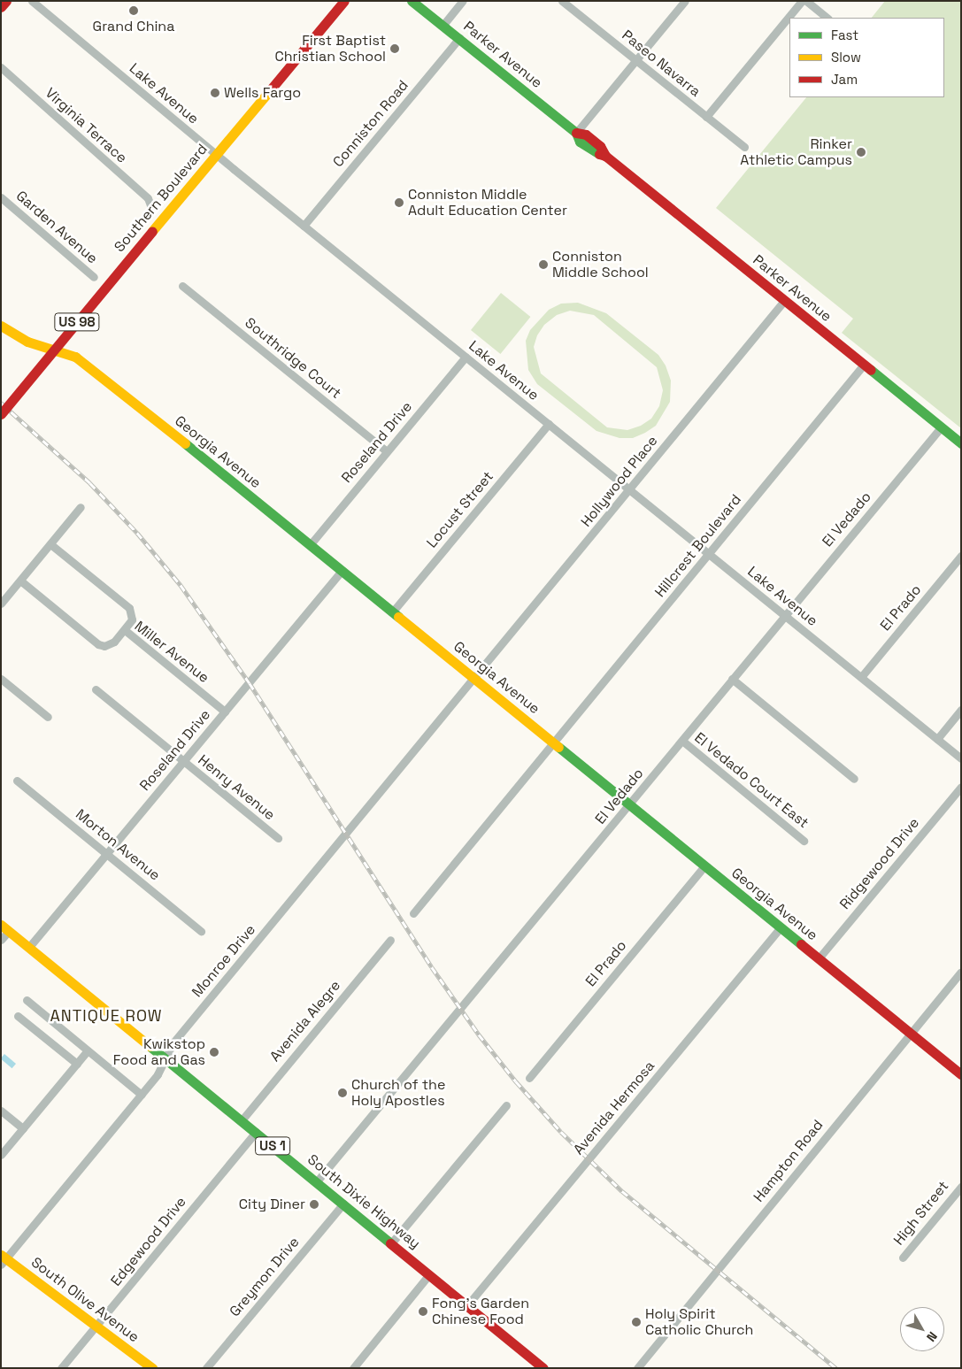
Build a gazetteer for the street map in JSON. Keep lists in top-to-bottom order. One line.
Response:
{"streets":{"street":["Parker Avenue","Paseo Navarra","Lake Avenue","Conniston Road","Virginia Terrace","Southern Boulevard","Garden Avenue","US 98","Southridge Court","Roseland Drive","Georgia Avenue","Hollywood Place","Locust Street","El Vedado","Hillcrest Boulevard","El Prado","Miller Avenue","El Vedado Court East","Henry Avenue","Morton Avenue","Ridgewood Drive","Monroe Drive","Avenida Alegre","Avenida Hermosa","US 1","Hampton Road","South Dixie Highway","High Street","Edgewood Drive","Greymon Drive","South Olive Avenue"]},"crossings":[["Parker Avenue","Conniston Road"],["Parker Avenue","Hollywood Place"],["Parker Avenue","El Vedado"],["Parker Avenue","Hillcrest Boulevard"],["Lake Avenue","Conniston Road"],["Lake Avenue","Southern Boulevard"],["Lake Avenue","Roseland Drive"],["Lake Avenue","Hollywood Place"],["Lake Avenue","Locust Street"],["Lake Avenue","El Vedado"],["Lake Avenue","Hillcrest Boulevard"],["Lake Avenue","El Prado"],["Southridge Court","Roseland Drive"],["Roseland Drive","Georgia Avenue"],["Roseland Drive","Miller Avenue"],["Roseland Drive","Henry Avenue"],["Roseland Drive","Morton Avenue"],["Roseland Drive","South Dixie Highway"],["Georgia Avenue","Hollywood Place"],["Georgia Avenue","Locust Street"],["Georgia Avenue","El Vedado"],["Georgia Avenue","Hillcrest Boulevard"],["Georgia Avenue","El Prado"],["Georgia Avenue","Ridgewood Drive"],["Georgia Avenue","Monroe Drive"],["Georgia Avenue","Avenida Hermosa"],["Georgia Avenue","Hampton Road"],["Hollywood Place","Monroe Drive"],["El Vedado","El Vedado Court East"],["El Vedado","South Dixie Highway"],["Monroe Drive","South Dixie Highway"],["Monroe Drive","South Olive Avenue"],["Avenida Alegre","South Dixie Highway"],["Avenida Hermosa","South Dixie Highway"],["South Dixie Highway","Edgewood Drive"],["South Dixie Highway","Greymon Drive"],["Edgewood Drive","South Olive Avenue"]],"districts":["ANTIQUE ROW"],"places":["Grand China","First Baptist Christian School","Wells Fargo","Rinker Athletic Campus","Conniston Middle Adult Education Center","Conniston Middle School","Kwikstop Food and Gas","Church of the Holy Apostles","City Diner","Fong's Garden Chinese Food","Holy Spirit Catholic Church"],"legend":["Fast","Slow","Jam"],"north":"bottom right"}
